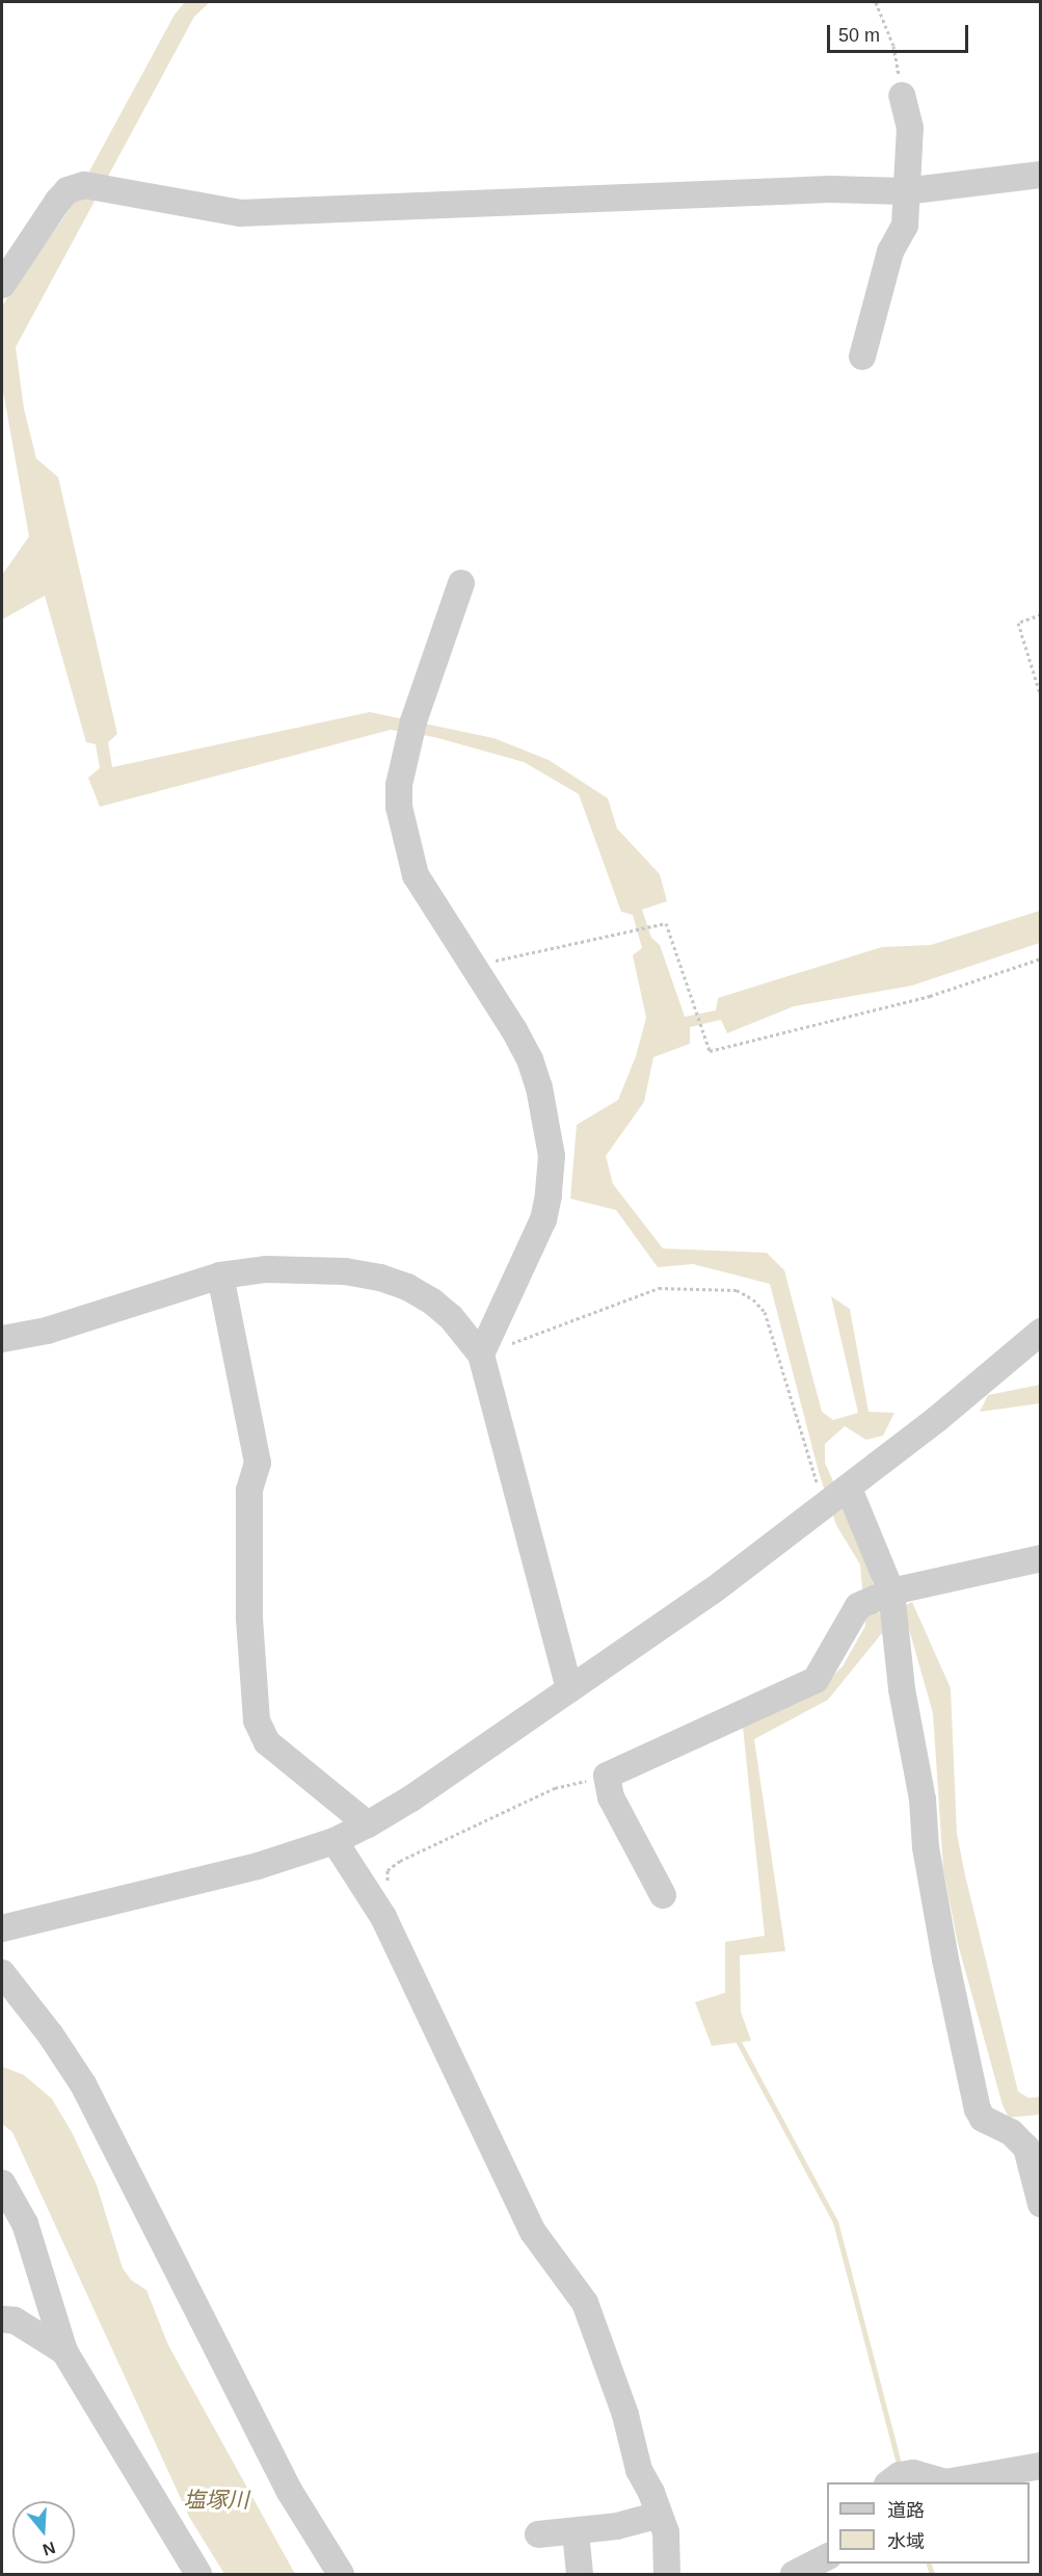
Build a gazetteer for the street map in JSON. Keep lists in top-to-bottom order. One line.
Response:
{"water":["塩塚川"],"legend":["道路","水域"],"scale_bar":"50 m","north":"bottom"}
